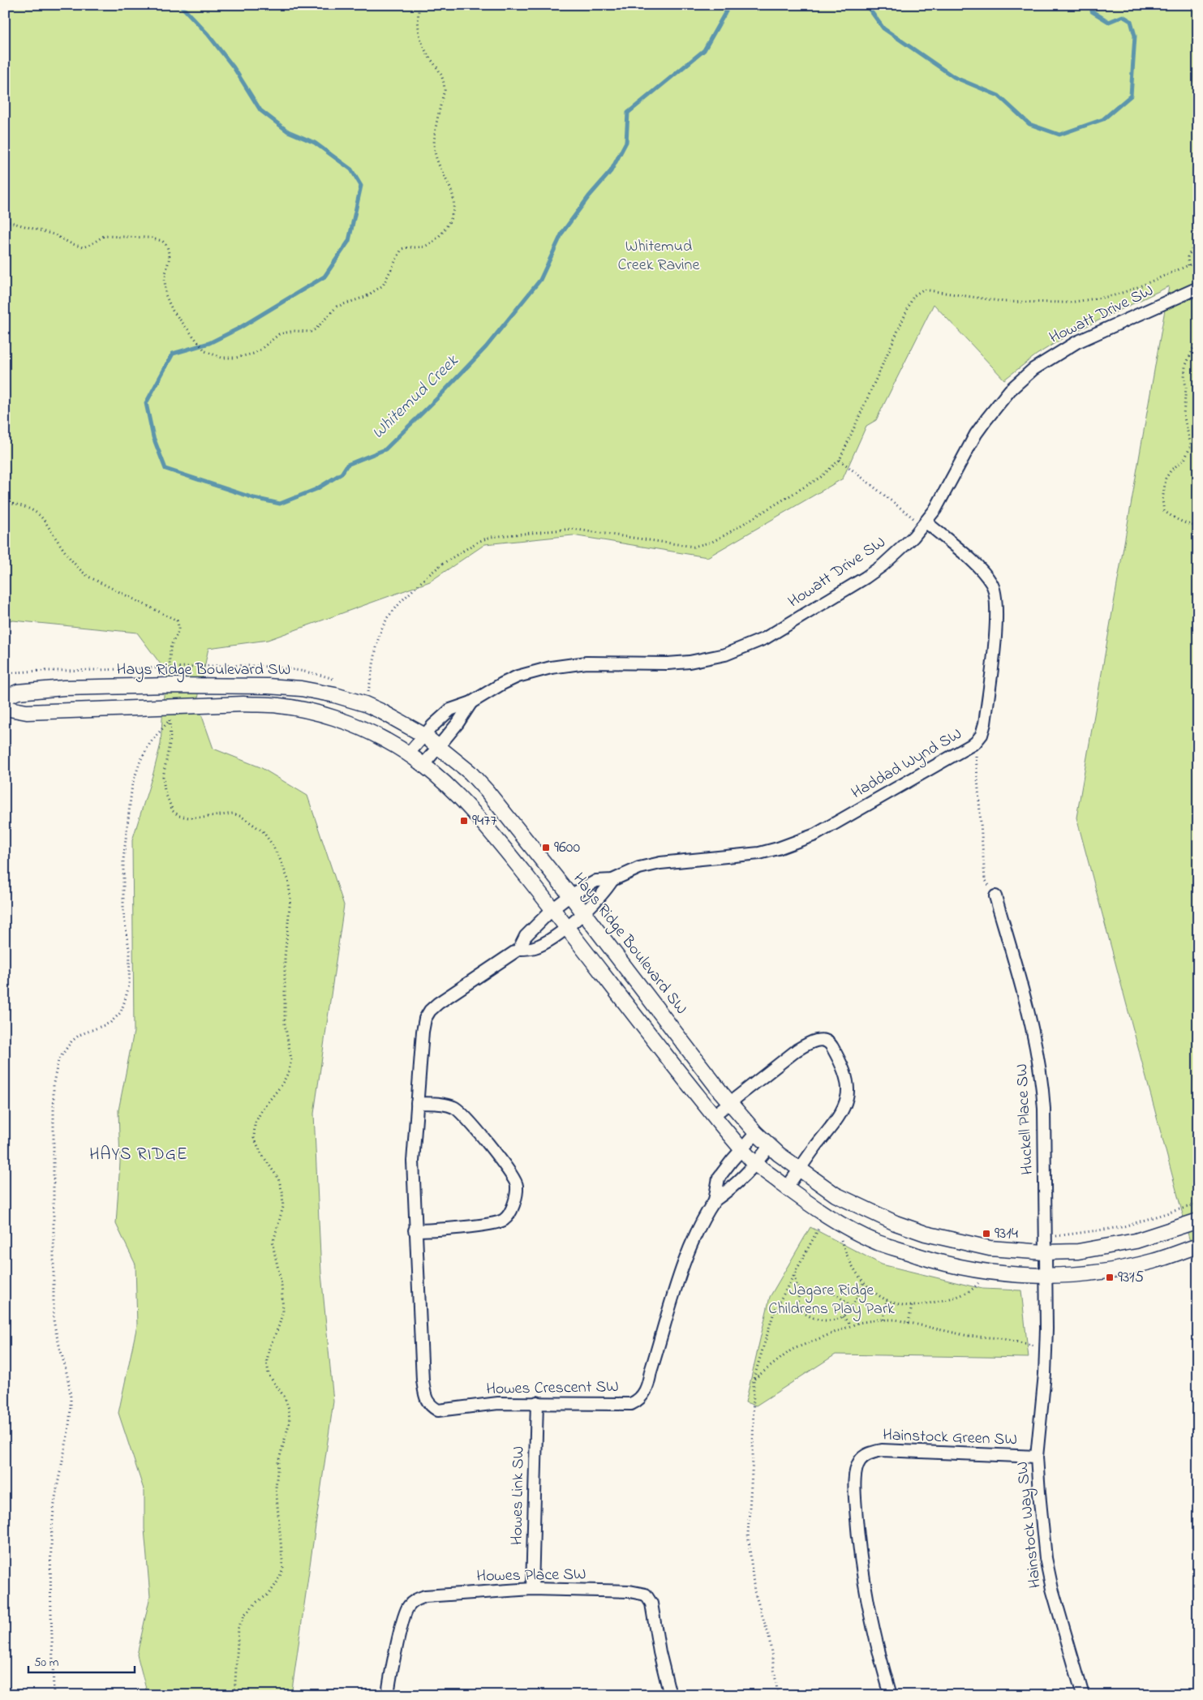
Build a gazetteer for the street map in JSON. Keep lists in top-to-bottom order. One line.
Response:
{"streets":{"street":["Howatt Drive SW","Hays Ridge Boulevard SW","Haddad Wynd SW","Huckell Place SW","Howes Crescent SW","Hainstock Green SW","Howes Link SW","Hainstock Way SW","Howes Place SW"]},"crossings":[["Howatt Drive SW","Hays Ridge Boulevard SW"],["Howatt Drive SW","Haddad Wynd SW"],["Hays Ridge Boulevard SW","Haddad Wynd SW"],["Hays Ridge Boulevard SW","Huckell Place SW"],["Hays Ridge Boulevard SW","Howes Crescent SW"],["Haddad Wynd SW","Howes Crescent SW"],["Huckell Place SW","Hainstock Way SW"],["Howes Crescent SW","Howes Link SW"],["Hainstock Green SW","Hainstock Way SW"],["Howes Link SW","Howes Place SW"]],"districts":["HAYS RIDGE"],"water":["Whitemud Creek"],"parks":["Whitemud Creek Ravine","Jagare Ridge Childrens Play Park"],"places":{"transit":["9477","9600","9314","9315"]},"scale_bar":"50 m"}
